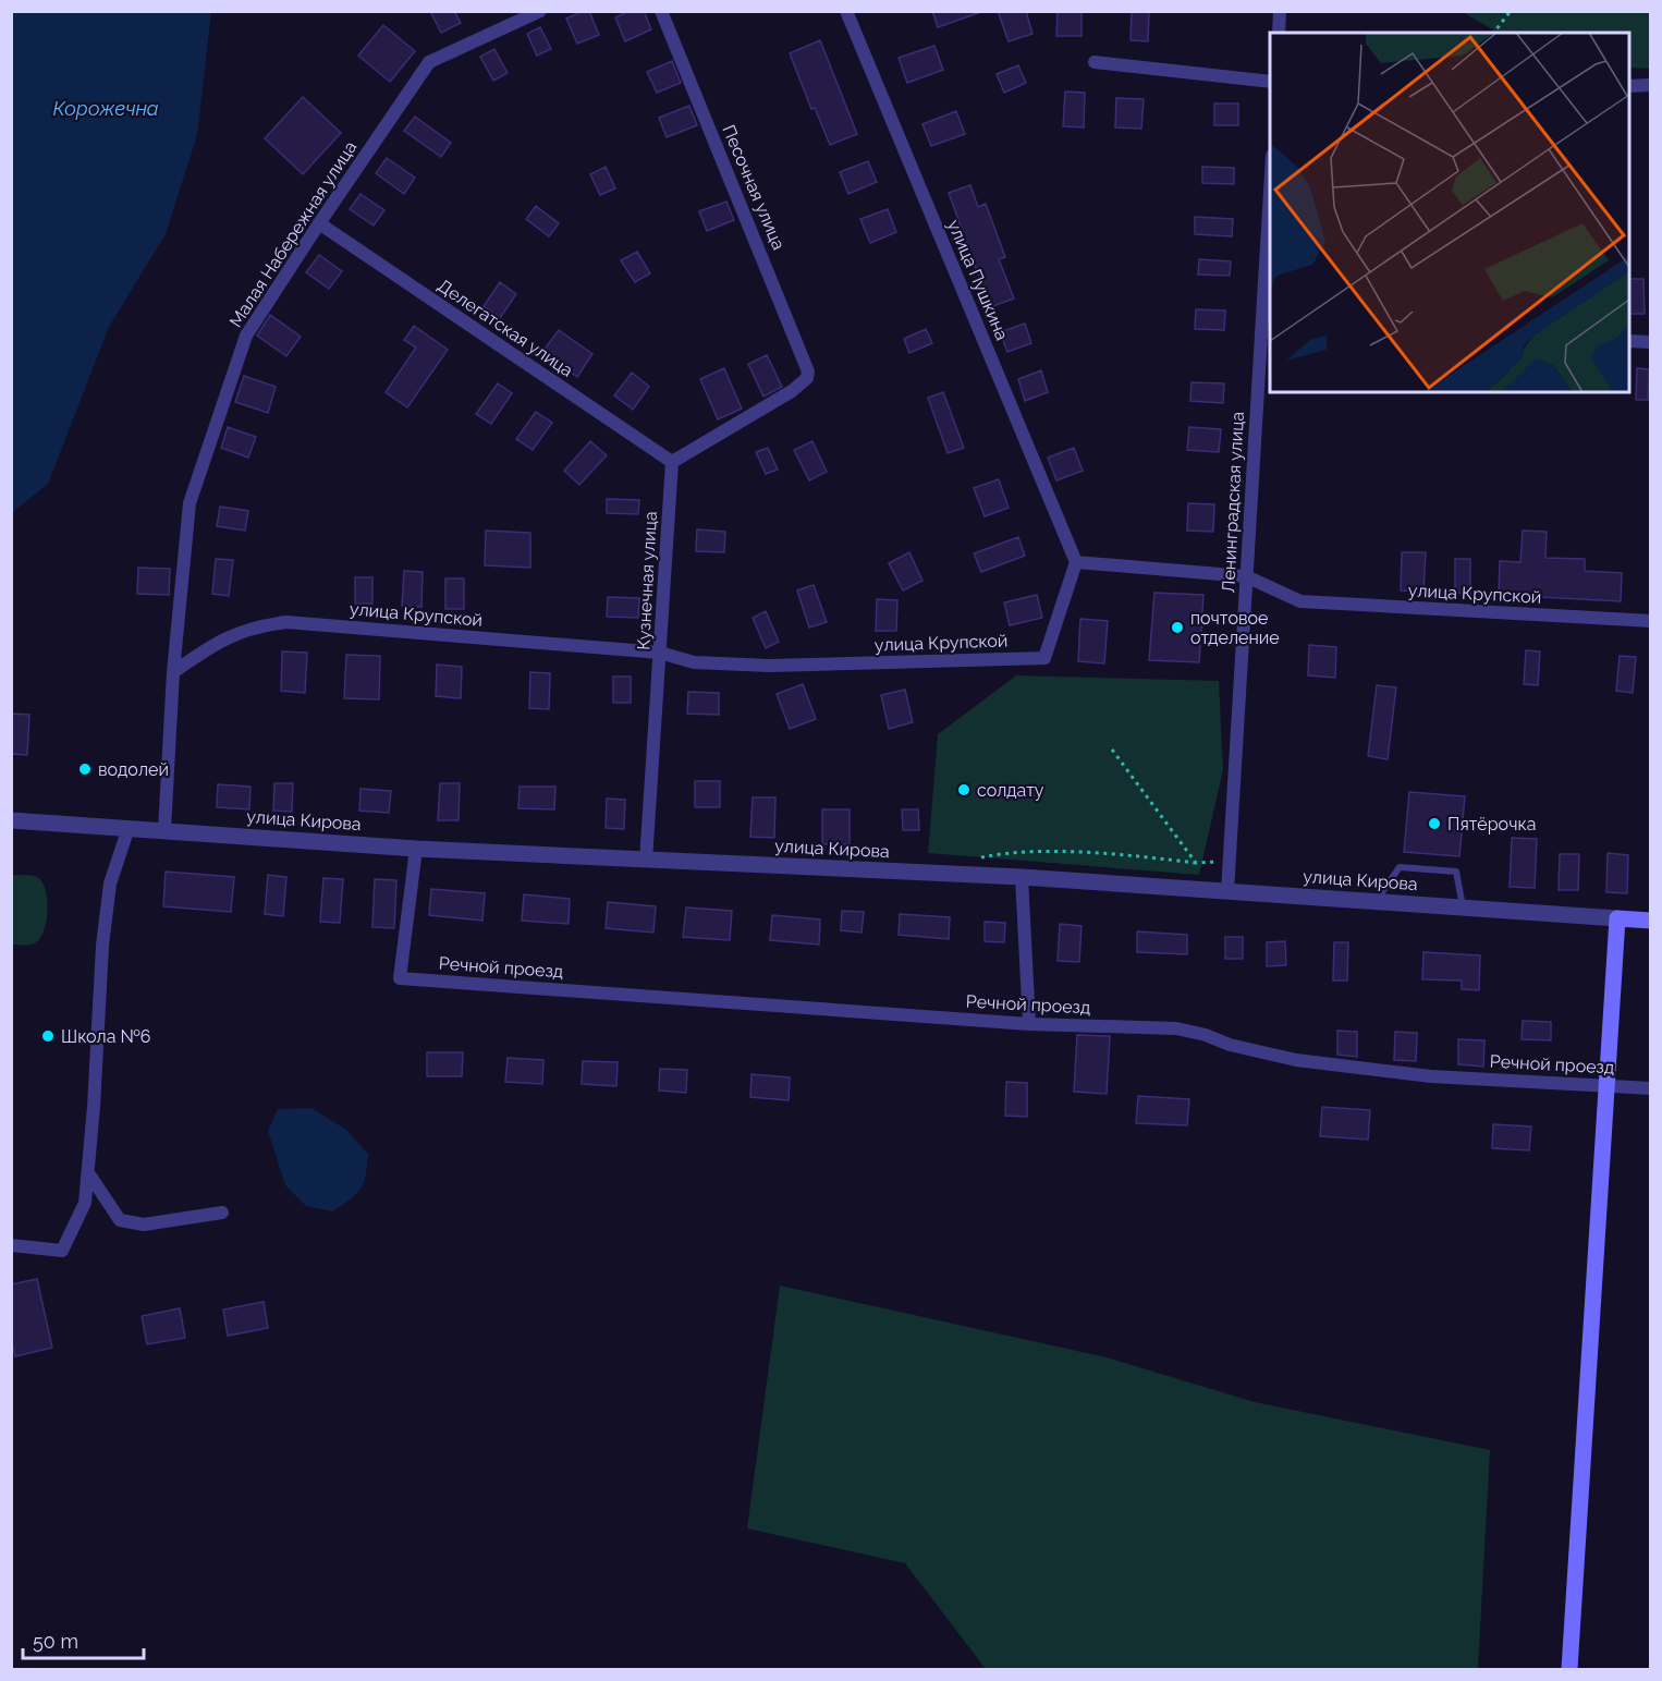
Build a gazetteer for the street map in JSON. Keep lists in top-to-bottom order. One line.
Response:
{"streets":{"main road":["улица Кирова"],"street":["Песочная улица","Малая Набережная улица","улица Пушкина","Делегатская улица","Ленинградская улица","Кузнечная улица","улица Крупской","Речной проезд"]},"crossings":[["Песочная улица","Делегатская улица"],["Песочная улица","Кузнечная улица"],["Малая Набережная улица","Делегатская улица"],["Малая Набережная улица","улица Крупской"],["Малая Набережная улица","улица Кирова"],["улица Пушкина","улица Крупской"],["Делегатская улица","Кузнечная улица"],["Ленинградская улица","улица Крупской"],["Ленинградская улица","улица Кирова"],["Кузнечная улица","улица Крупской"],["Кузнечная улица","улица Кирова"],["улица Кирова","Речной проезд"]],"water":["Корожечна"],"places":["почтовое отделение","водолей","солдату","Пятёрочка","Школа №6"],"scale_bar":"50 m"}
